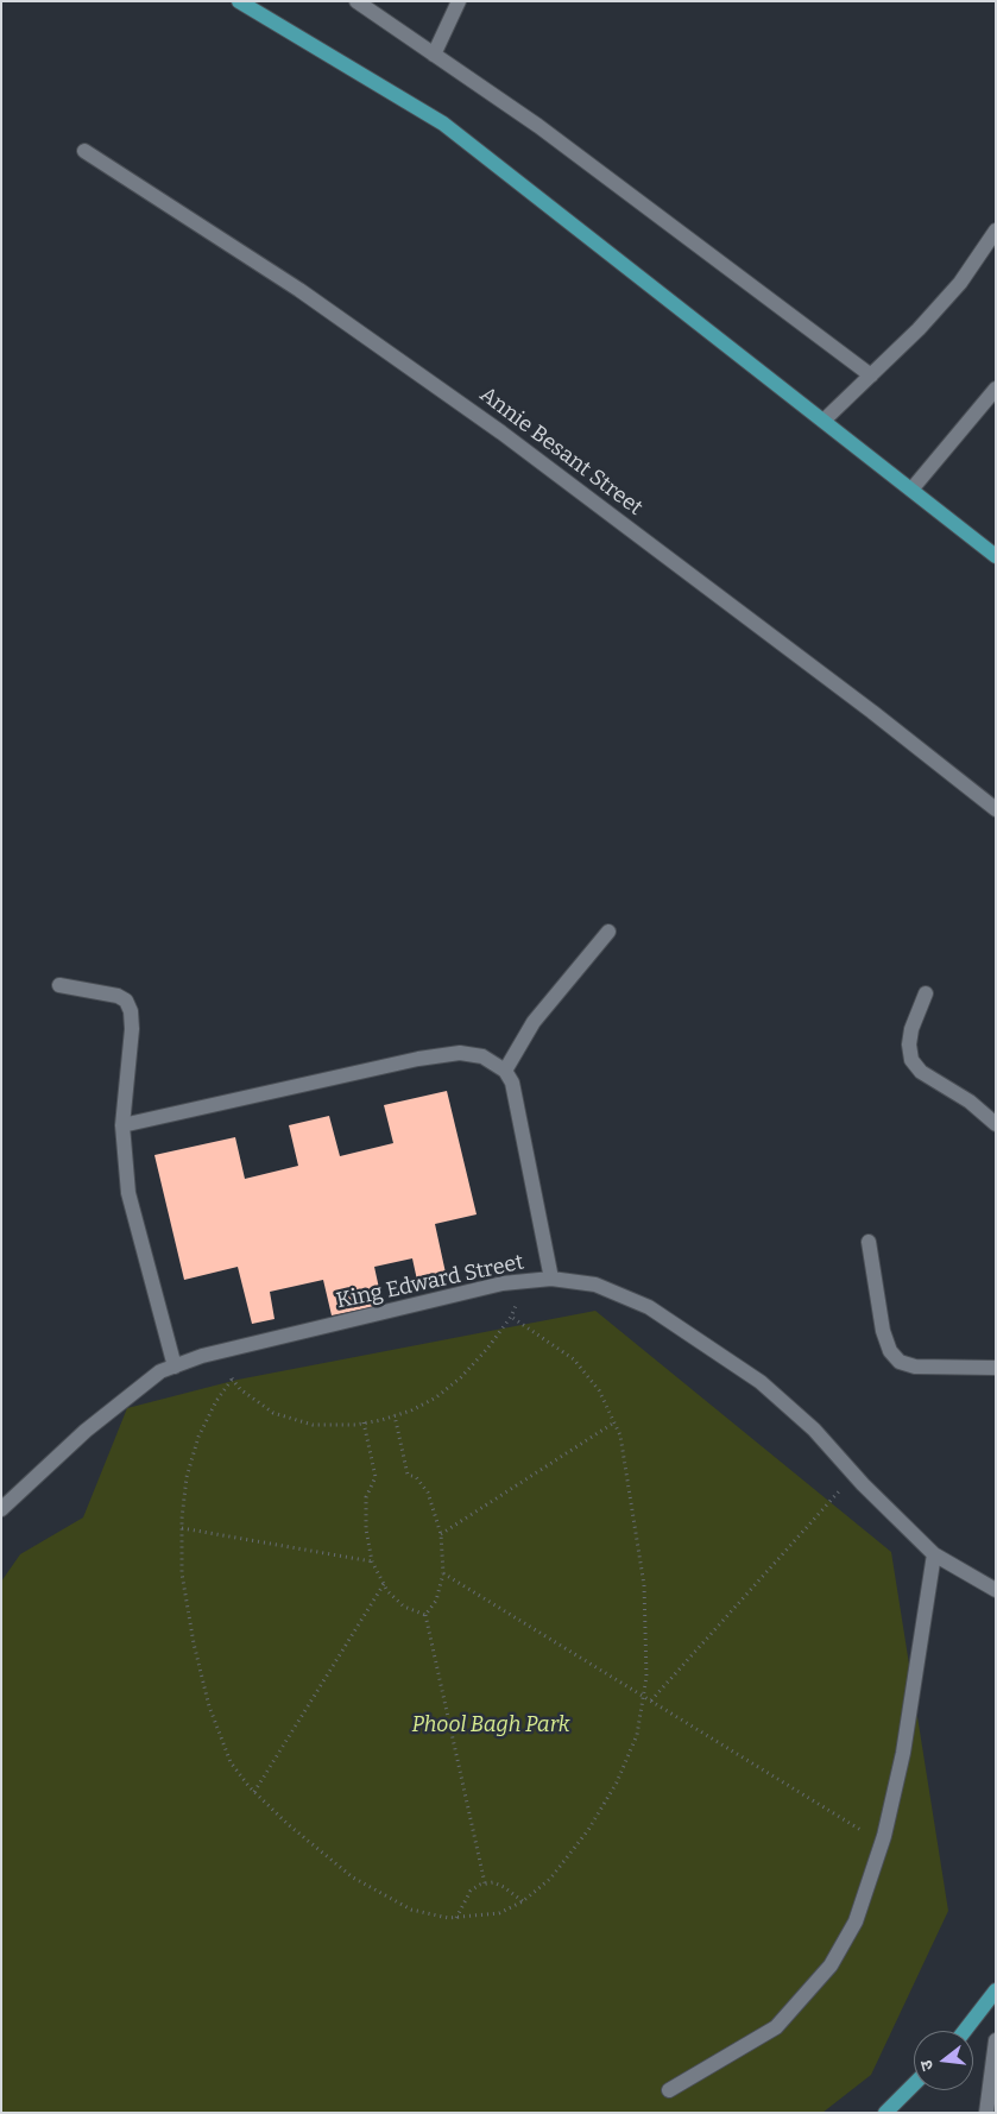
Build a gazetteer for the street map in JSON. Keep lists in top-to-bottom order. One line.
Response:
{"streets":{"street":["Annie Besant Street","King Edward Street"]},"parks":["Phool Bagh Park"],"north":"left"}
